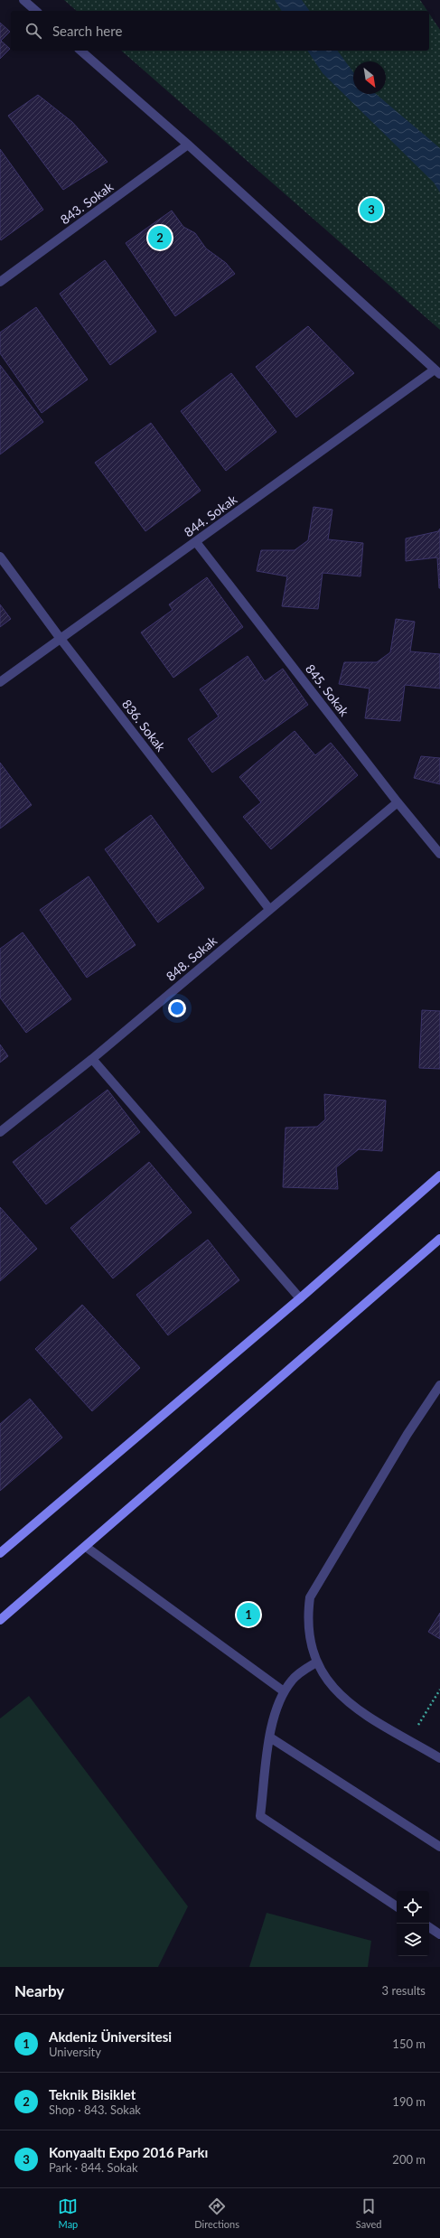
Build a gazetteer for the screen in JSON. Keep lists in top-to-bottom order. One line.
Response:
{"streets":{"street":["843. Sokak","844. Sokak","845. Sokak","836. Sokak","848. Sokak"]},"crossings":[["844. Sokak","845. Sokak"],["844. Sokak","836. Sokak"],["845. Sokak","848. Sokak"],["836. Sokak","848. Sokak"]],"north":"bottom right","page":{"search":"Search here","pins":["3","2","1"],"heading":["Nearby","3 results"],"list":[{"mark":"1","name":"Akdeniz Üniversitesi","note":"University","value":"150 m"},{"mark":"2","name":"Teknik Bisiklet","note":"Shop · 843. Sokak","value":"190 m"},{"mark":"3","name":"Konyaaltı Expo 2016 Parkı","note":"Park · 844. Sokak","value":"200 m"}],"nav":["Map","Directions","Saved"]}}
